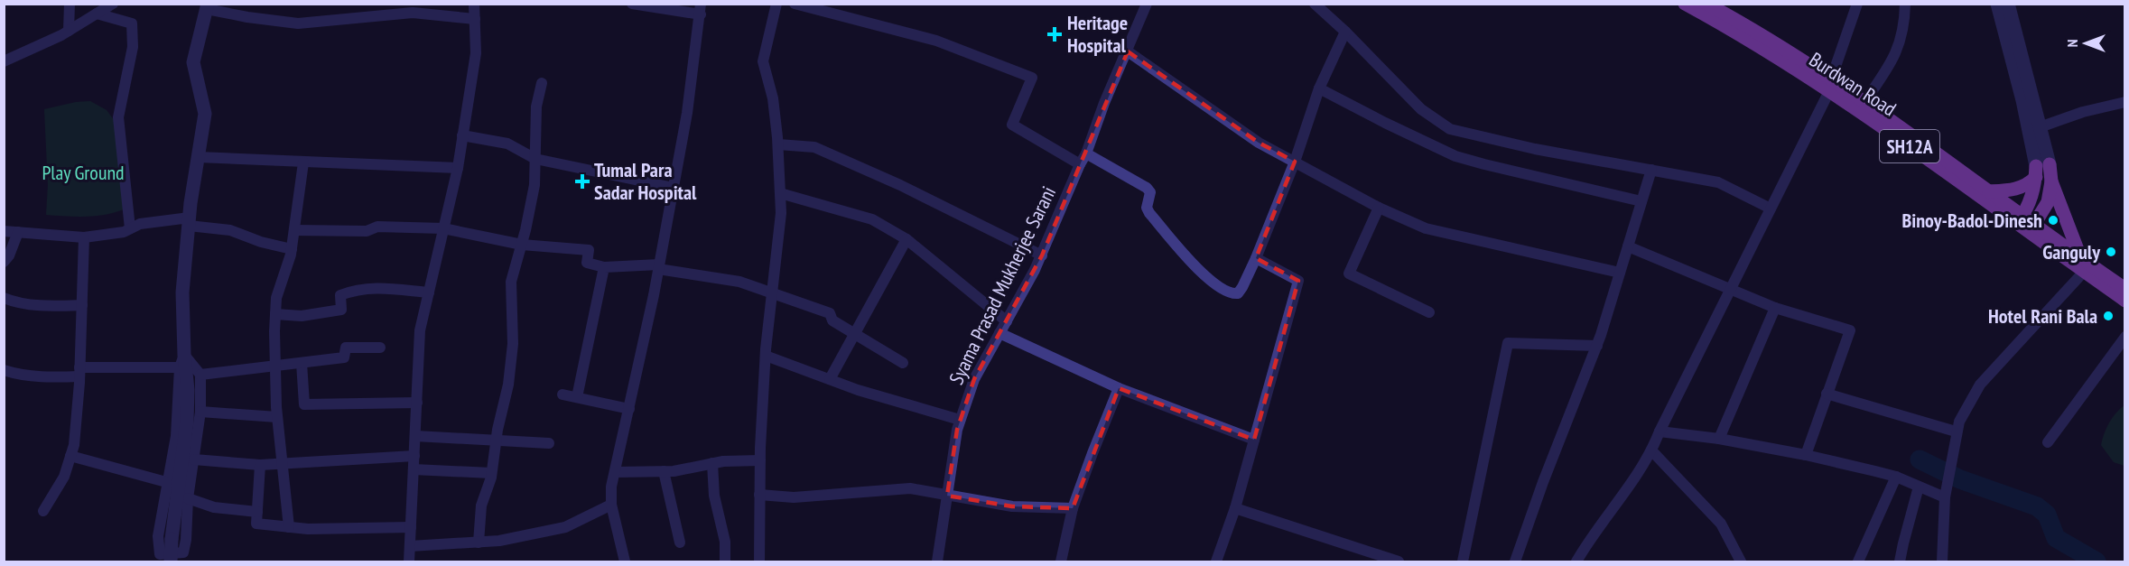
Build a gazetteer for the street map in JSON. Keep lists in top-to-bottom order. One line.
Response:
{"streets":{"main road":["Burdwan Road","SH12A"],"street":["Syama Prasad Mukherjee Sarani"]},"parks":["Play Ground"],"places":{"health":["Heritage Hospital","Tumal Para Sadar Hospital"],"other":["Binoy-Badol-Dinesh","Ganguly","Hotel Rani Bala"]},"north":"left"}
